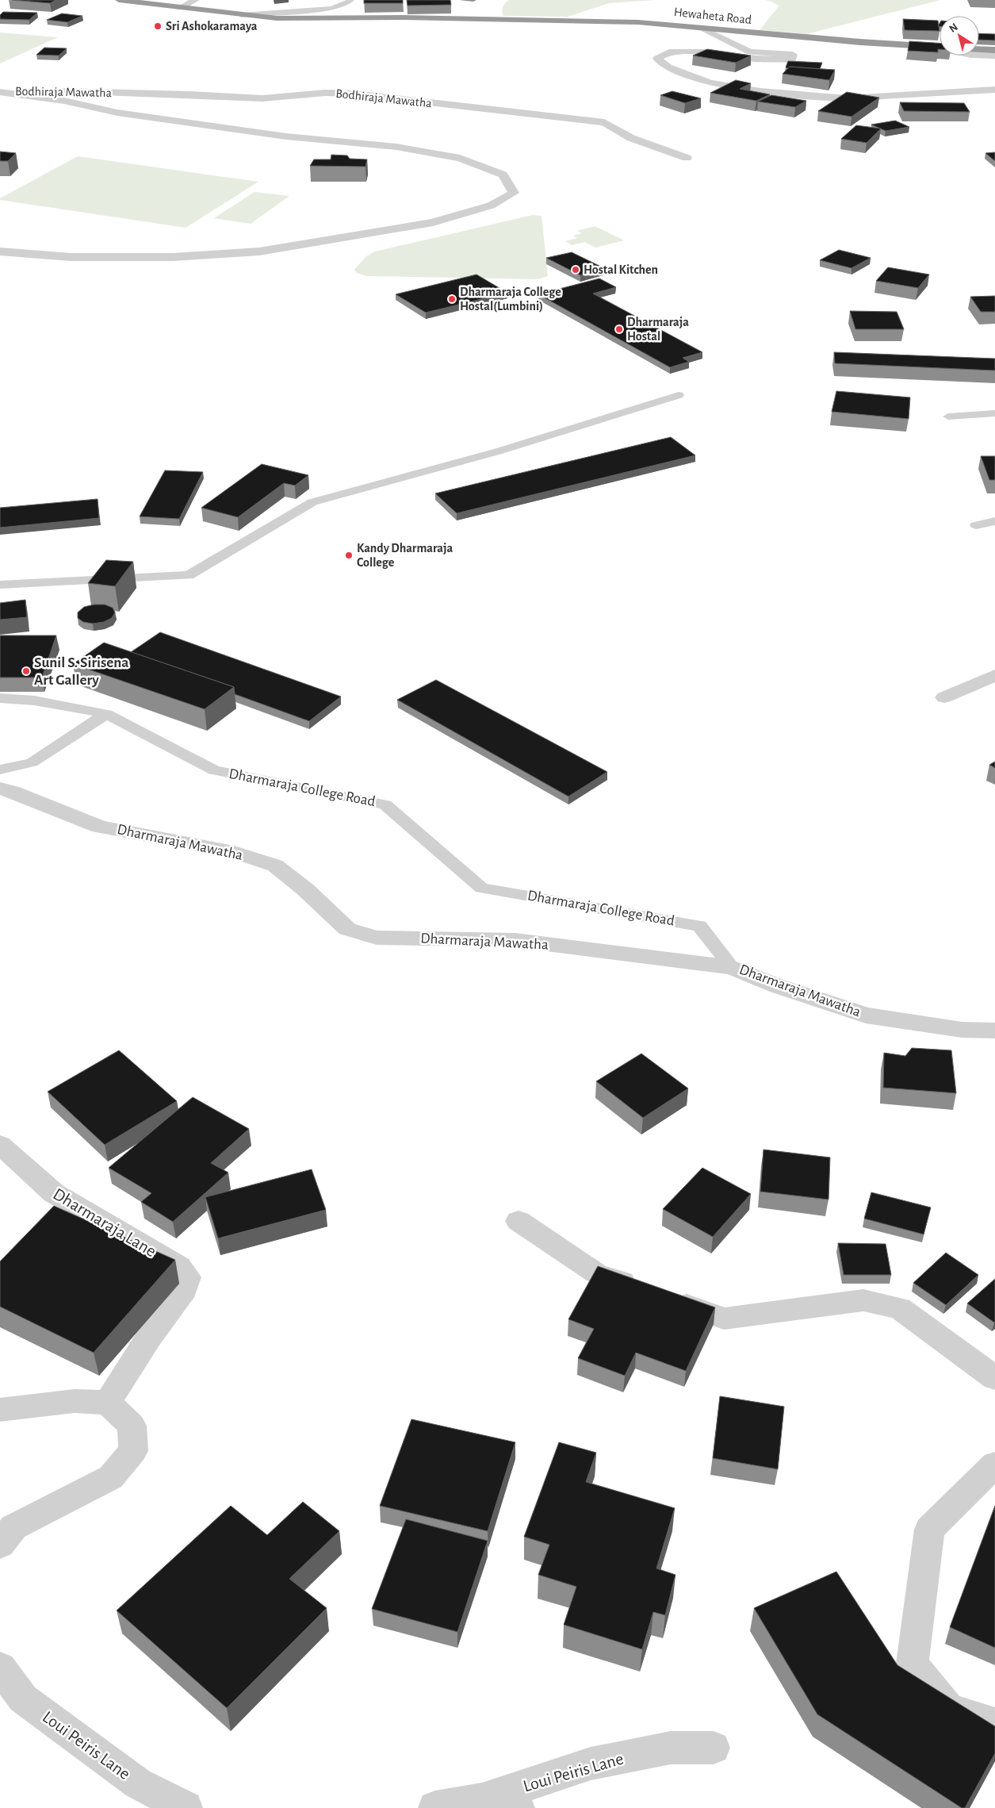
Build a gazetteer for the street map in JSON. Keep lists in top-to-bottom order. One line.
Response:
{"streets":{"highway":["Hewaheta Road"],"street":["Bodhiraja Mawatha","Dharmaraja Mawatha","Dharmaraja Lane","Loui Peiris Lane"],"lane":["Dharmaraja College Road"]},"crossings":[["Dharmaraja College Road","Dharmaraja Mawatha"]],"places":["Sri Ashokaramaya","Hostal Kitchen","Dharmaraja College Hostal(Lumbini)","Dharmaraja Hostal","Kandy Dharmaraja College","Sunil S. Sirisena Art Gallery"],"north":"top left"}
